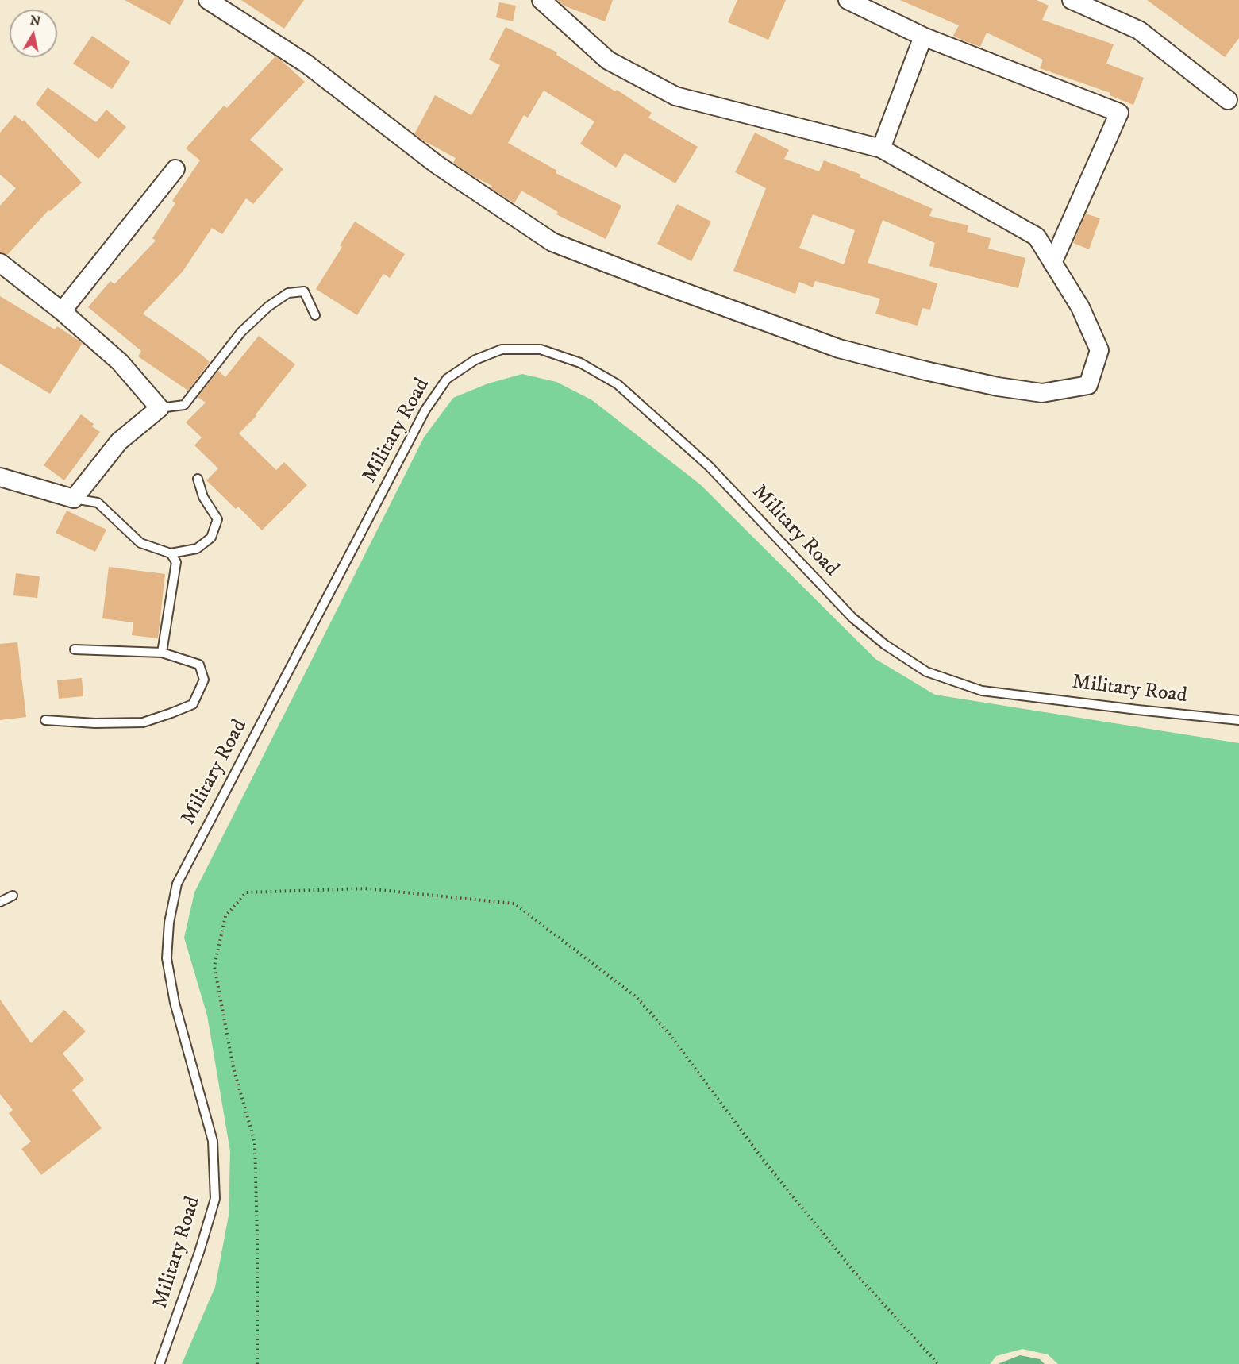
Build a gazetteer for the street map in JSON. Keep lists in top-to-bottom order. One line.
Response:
{"streets":{"lane":["Military Road"]},"north":"top"}
